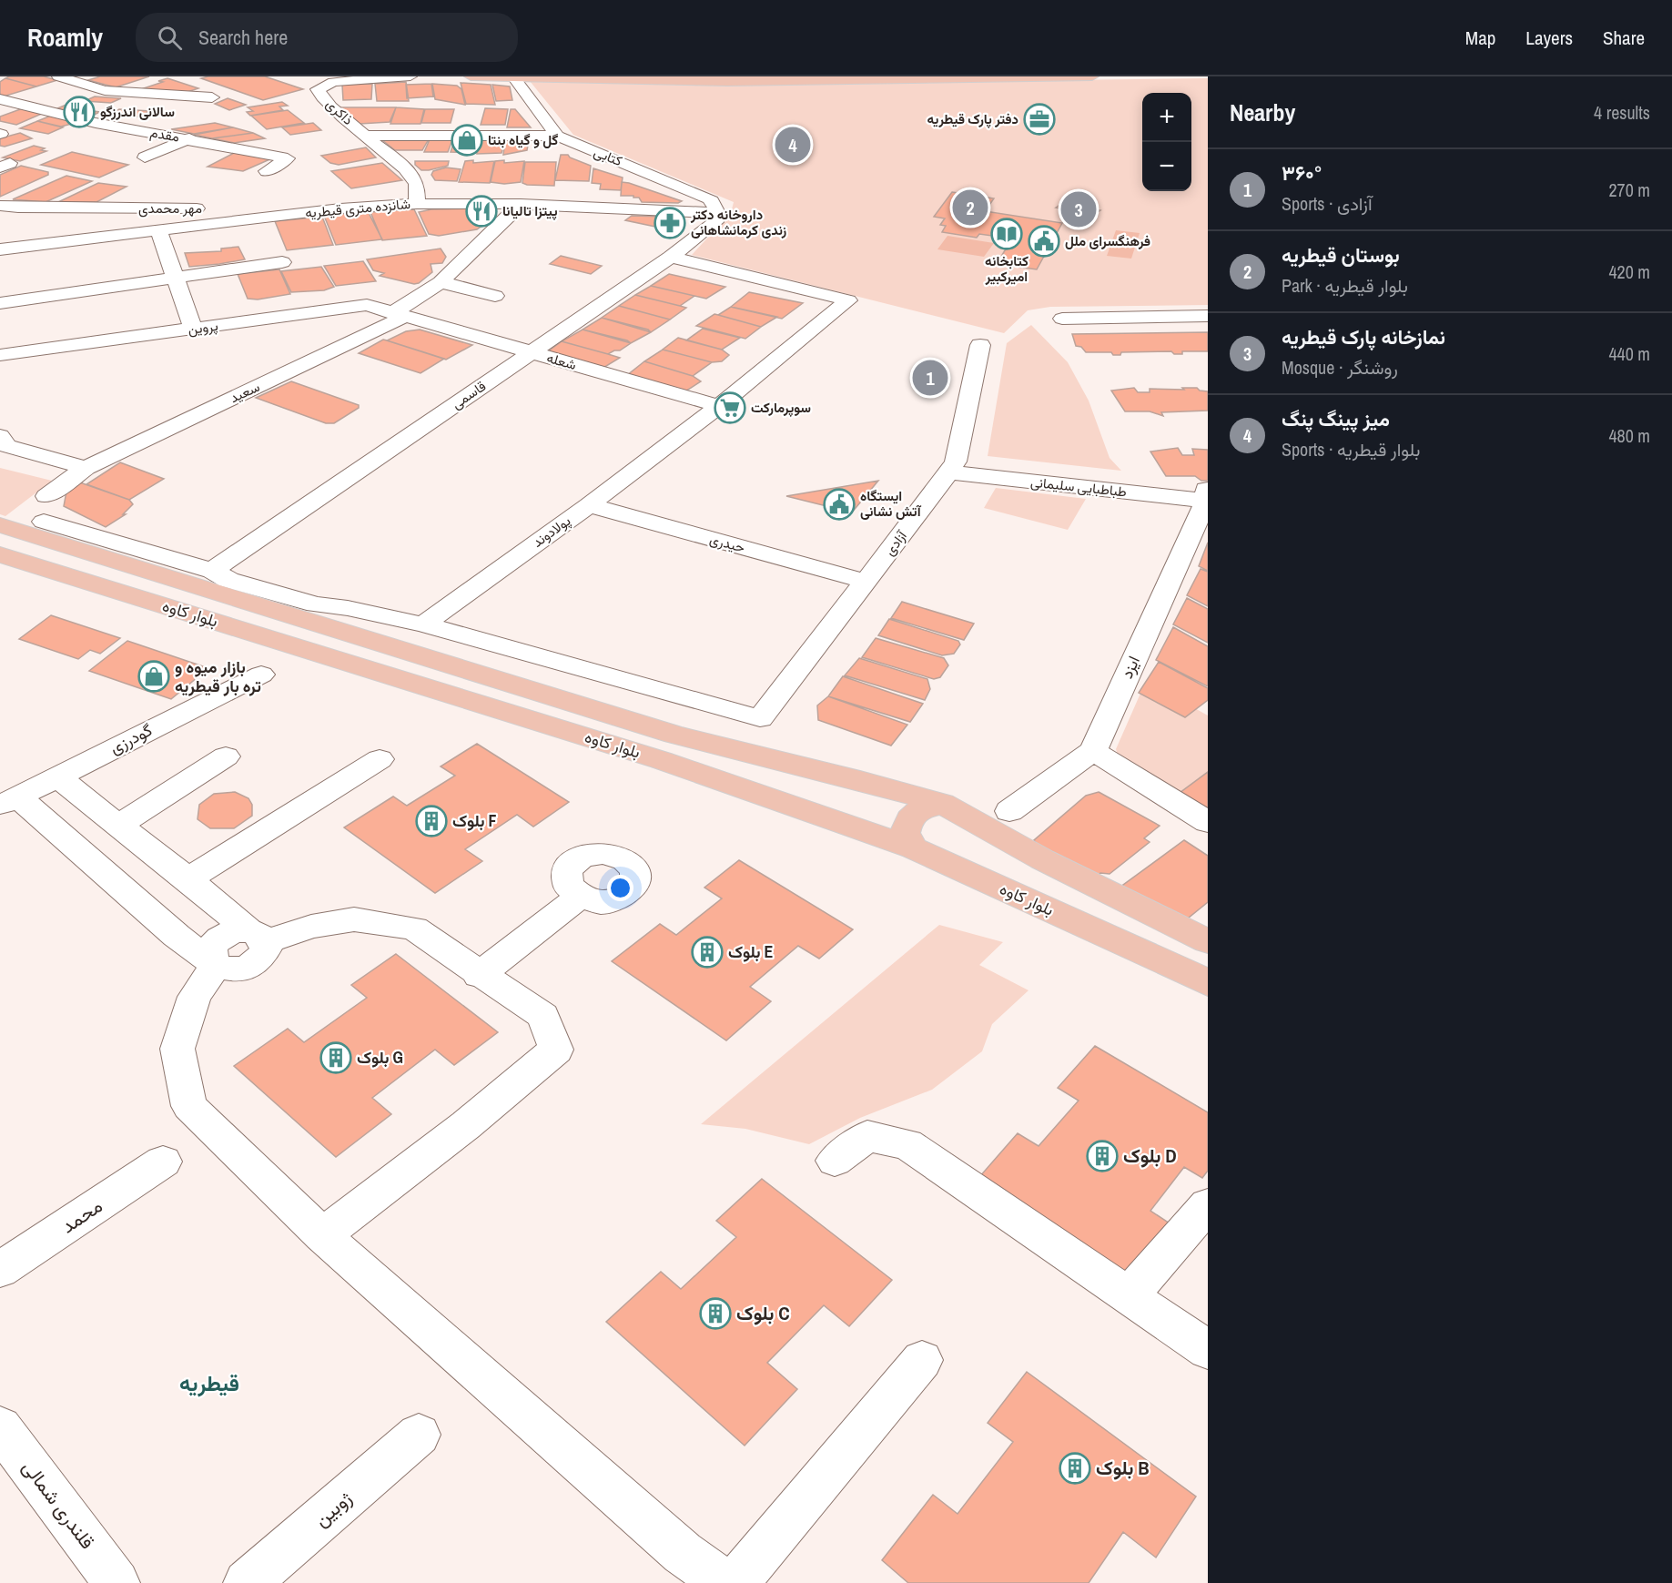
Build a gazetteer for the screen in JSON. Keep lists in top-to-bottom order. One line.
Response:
{"streets":{"main road":["بلوار کاوه"],"street":["ذاکری","مقدم","کتابی","مهر محمدی","شانزده متری قیطریه","پروین","شعله","سعید","قاسمی","طباطبایی سلیمانی","پولادوند","حیدری","آزادی","ایزد","گودرزی","محمد","قلندری شمالی","ژوبین"]},"crossings":[["کتابی","شانزده متری قیطریه"],["کتابی","قاسمی"],["مهر محمدی","شانزده متری قیطریه"],["شانزده متری قیطریه","سعید"],["شانزده متری قیطریه","قاسمی"],["پروین","شعله"],["پروین","سعید"],["شعله","سعید"],["شعله","قاسمی"],["شعله","پولادوند"],["قاسمی","پولادوند"],["طباطبایی سلیمانی","آزادی"],["طباطبایی سلیمانی","ایزد"],["پولادوند","حیدری"],["پولادوند","آزادی"],["حیدری","آزادی"]],"districts":["قیطریه"],"places":{"restaurant":["سالانی اندرزگو","پیتزا تالیانا"],"office":["دفتر پارک قیطریه"],"shop":["گل و گیاه بنتا","بازار میوه و تره بار قیطریه"],"pharmacy":["داروخانه دکتر زندی کرمانشاهانی"],"library":["کتابخانه امیرکبیر"],"public building":["فرهنگسرای ملل","ایستگاه آتش نشانی"],"supermarket":["سوپرمارکت"],"building":["بلوک F","بلوک E","بلوک G","بلوک D","بلوک C","بلوک B"]},"page":{"header":"Roamly","search":"Search here","nav":["Map","Layers","Share"],"heading":["Nearby","4 results"],"map_buttons":["+","−"],"pins":["4","2","3","1"],"list":[{"mark":"1","name":"۳۶۰°","note":"Sports · آزادی","value":"270 m"},{"mark":"2","name":"بوستان قیطریه","note":"Park · بلوار قیطریه","value":"420 m"},{"mark":"3","name":"نمازخانه پارک قیطریه","note":"Mosque · روشنگر","value":"440 m"},{"mark":"4","name":"میز پینگ پنگ","note":"Sports · بلوار قیطریه","value":"480 m"}]}}
